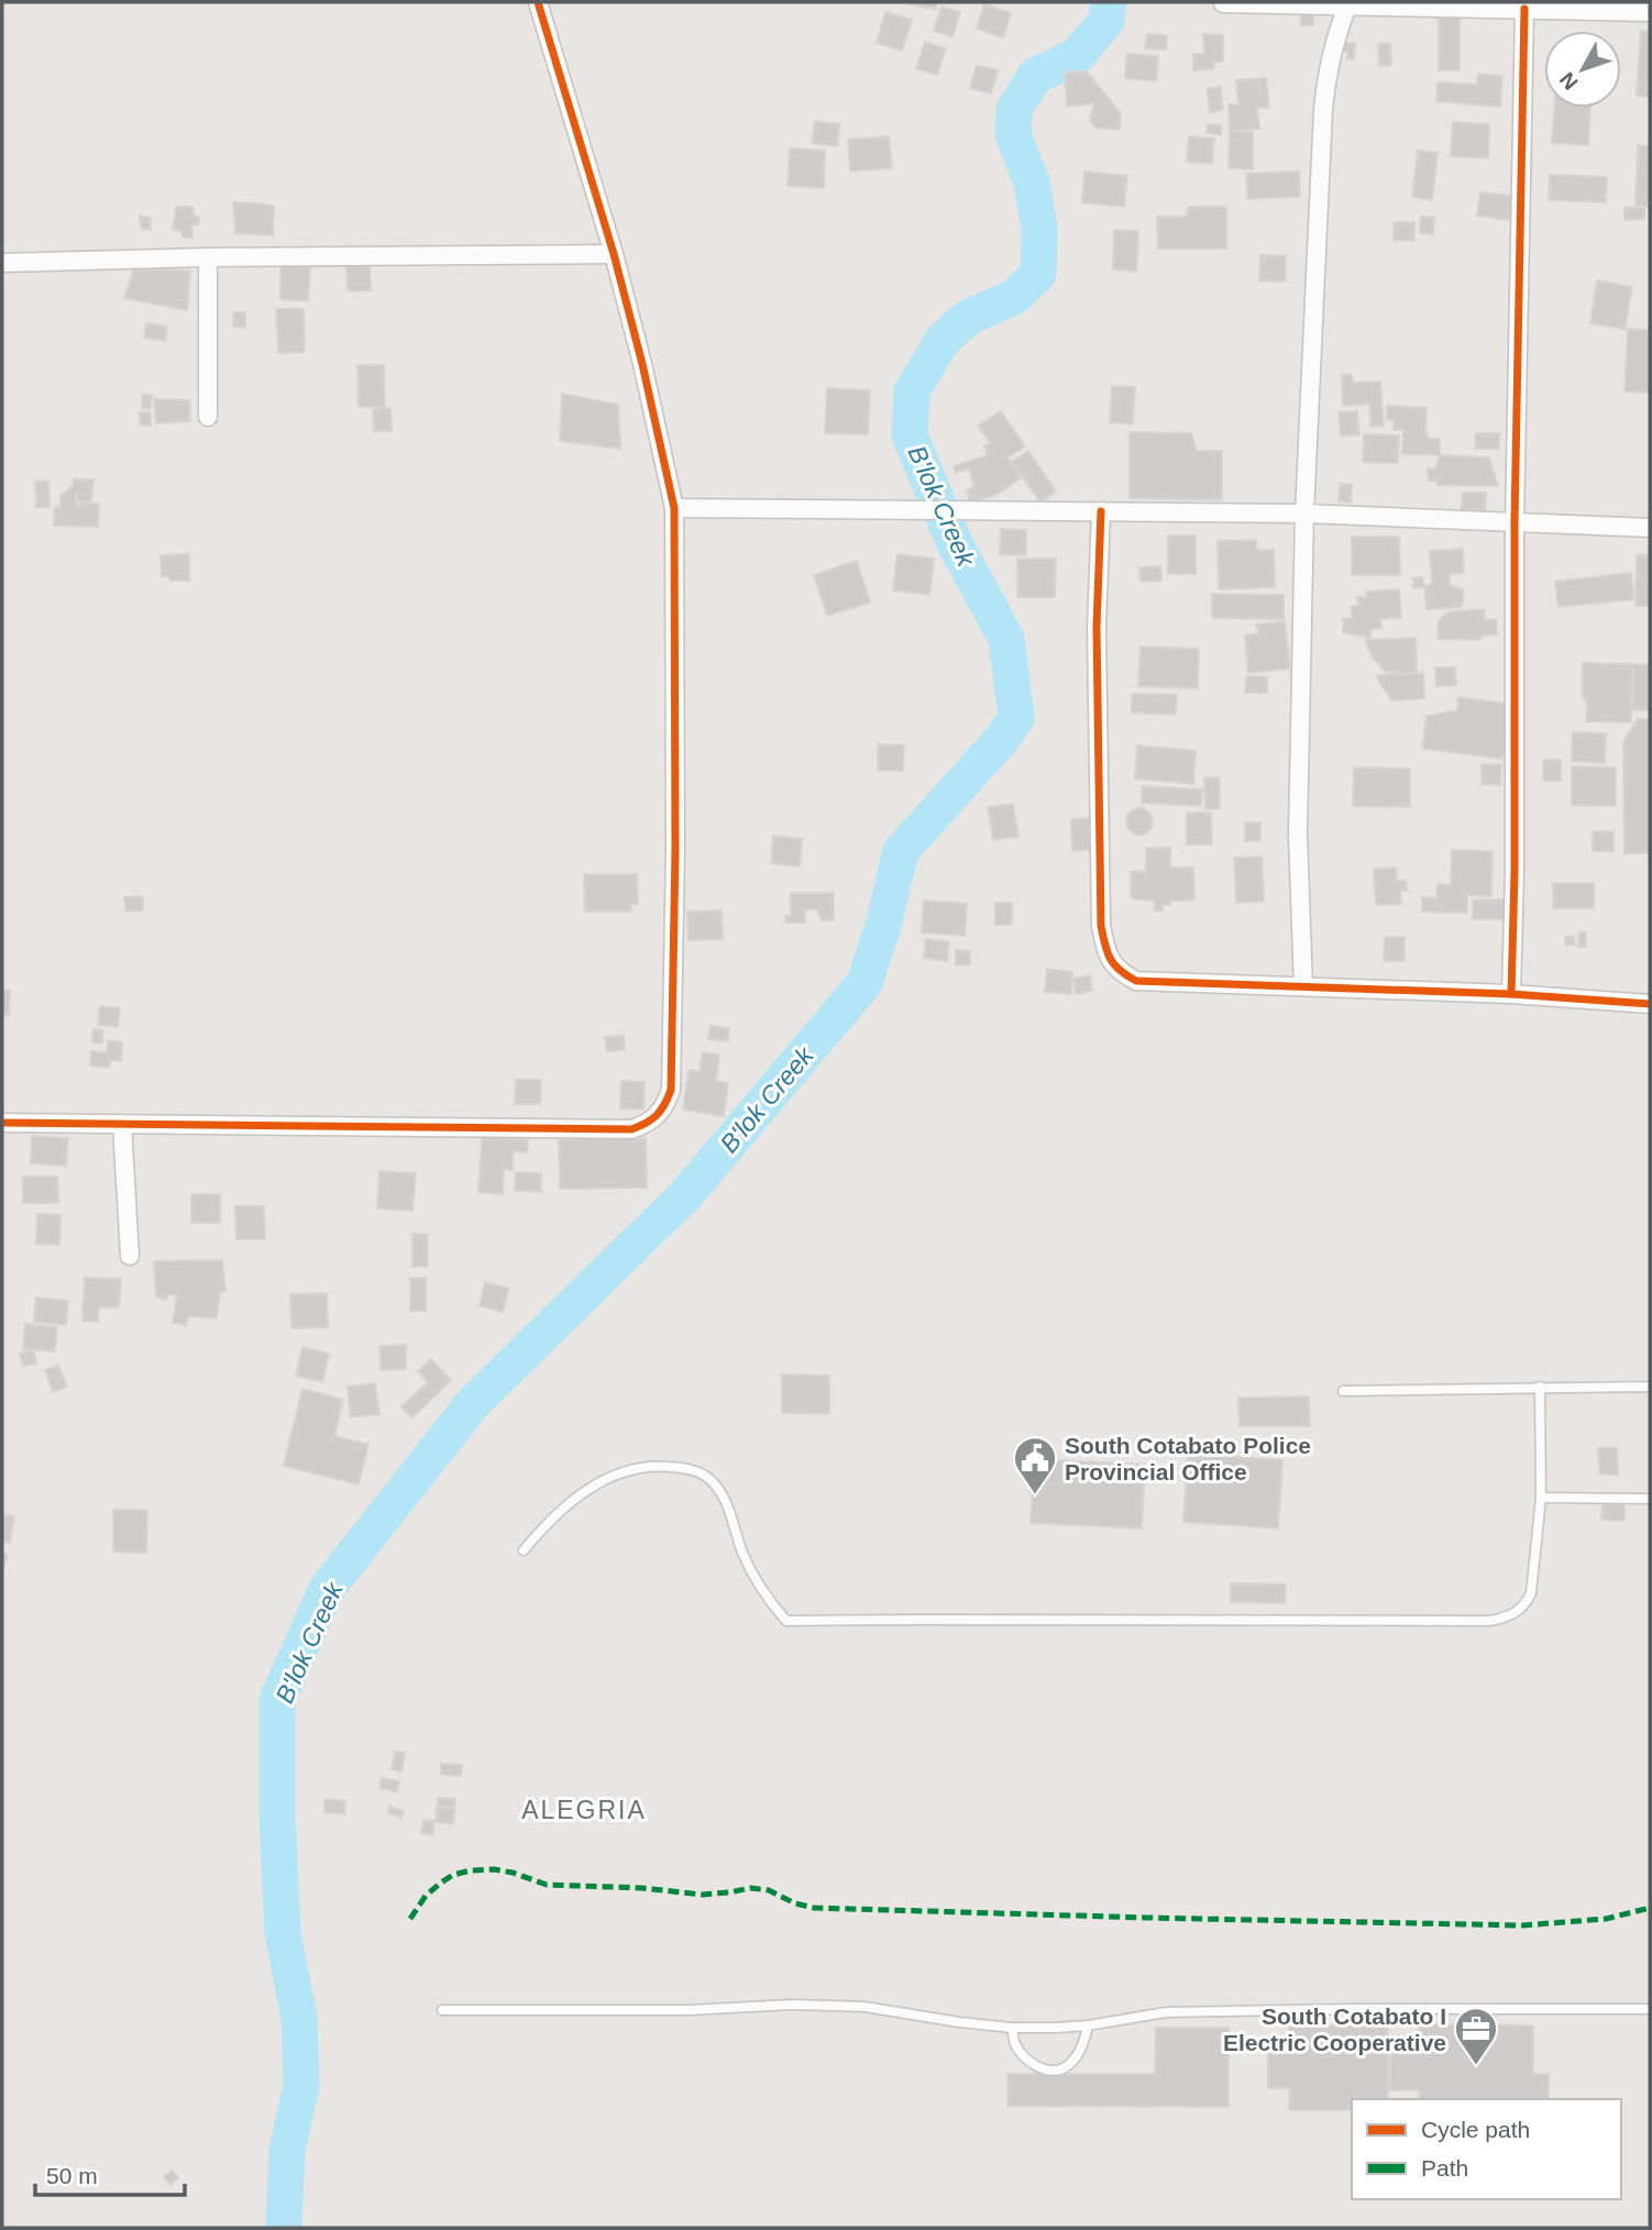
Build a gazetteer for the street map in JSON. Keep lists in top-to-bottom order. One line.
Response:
{"districts":["ALEGRIA"],"water":["B'lok Creek"],"places":{"public building":["South Cotabato Police Provincial Office"],"office":["South Cotabato I Electric Cooperative"]},"legend":["Cycle path","Path"],"scale_bar":"50 m","north":"bottom left"}
